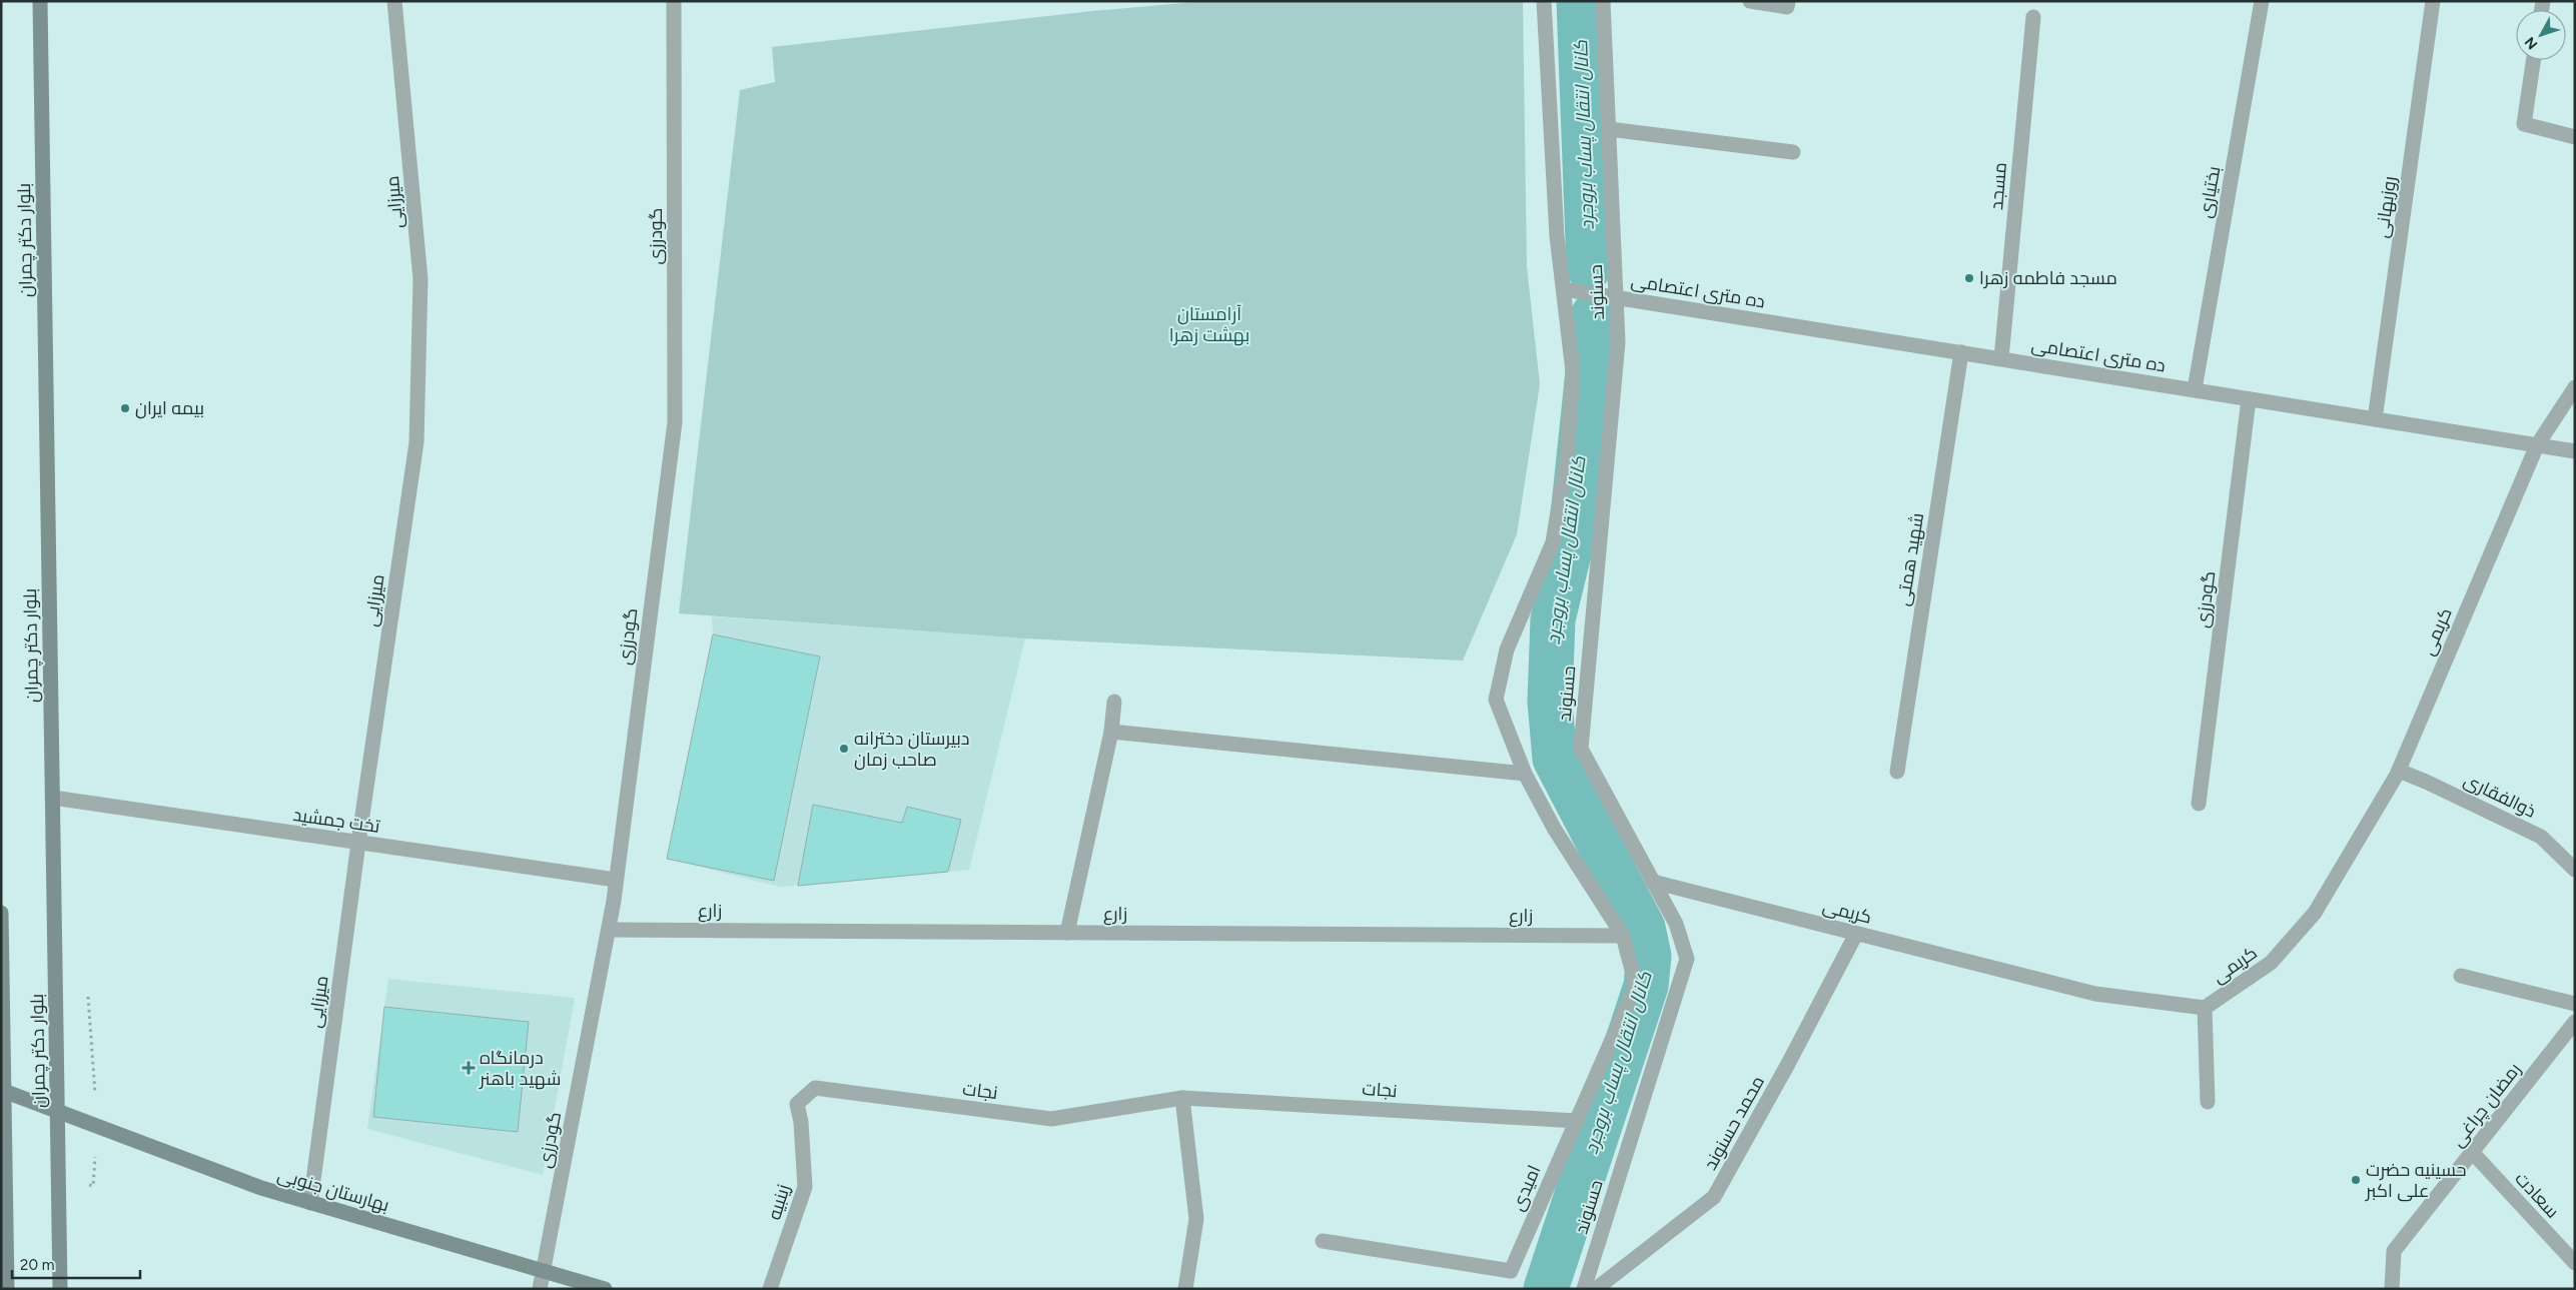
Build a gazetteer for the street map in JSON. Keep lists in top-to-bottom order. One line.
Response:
{"streets":{"main road":["بلوار دکتر چمران","بهارستان جنوبی"],"street":["مسجد","بختیاری","میرزایی","روزبهانی","گودرزی","ده متری اعتصامی","حسنوند","شهید همتی","کریمی","ذوالفقاری","تخت جمشید","زارع","نجات","رمضان چراغی","محمد حسنوند","امیدی","سعادت","زینبیه"]},"crossings":[["مسجد","ده متری اعتصامی"],["بختیاری","ده متری اعتصامی"],["میرزایی","تخت جمشید"],["میرزایی","بهارستان جنوبی"],["روزبهانی","ده متری اعتصامی"],["گودرزی","ده متری اعتصامی"],["گودرزی","تخت جمشید"],["گودرزی","زارع"],["گودرزی","بهارستان جنوبی"],["بلوار دکتر چمران","تخت جمشید"],["بلوار دکتر چمران","بهارستان جنوبی"],["ده متری اعتصامی","حسنوند"],["ده متری اعتصامی","شهید همتی"],["ده متری اعتصامی","کریمی"],["حسنوند","کریمی"],["حسنوند","زارع"],["حسنوند","نجات"],["حسنوند","امیدی"],["کریمی","ذوالفقاری"],["کریمی","محمد حسنوند"],["نجات","امیدی"],["نجات","زینبیه"],["رمضان چراغی","سعادت"]],"water":["کانال انتقال پساب بروجرد"],"parks":["آرامستان بهشت زهرا"],"places":{"other":["مسجد فاطمه زهرا","بیمه ایران","دبیرستان دخترانه صاحب زمان","حسینیه حضرت علی اکبر"],"health":["درمانگاه شهید باهنر"]},"scale_bar":"20 m","north":"bottom left"}
